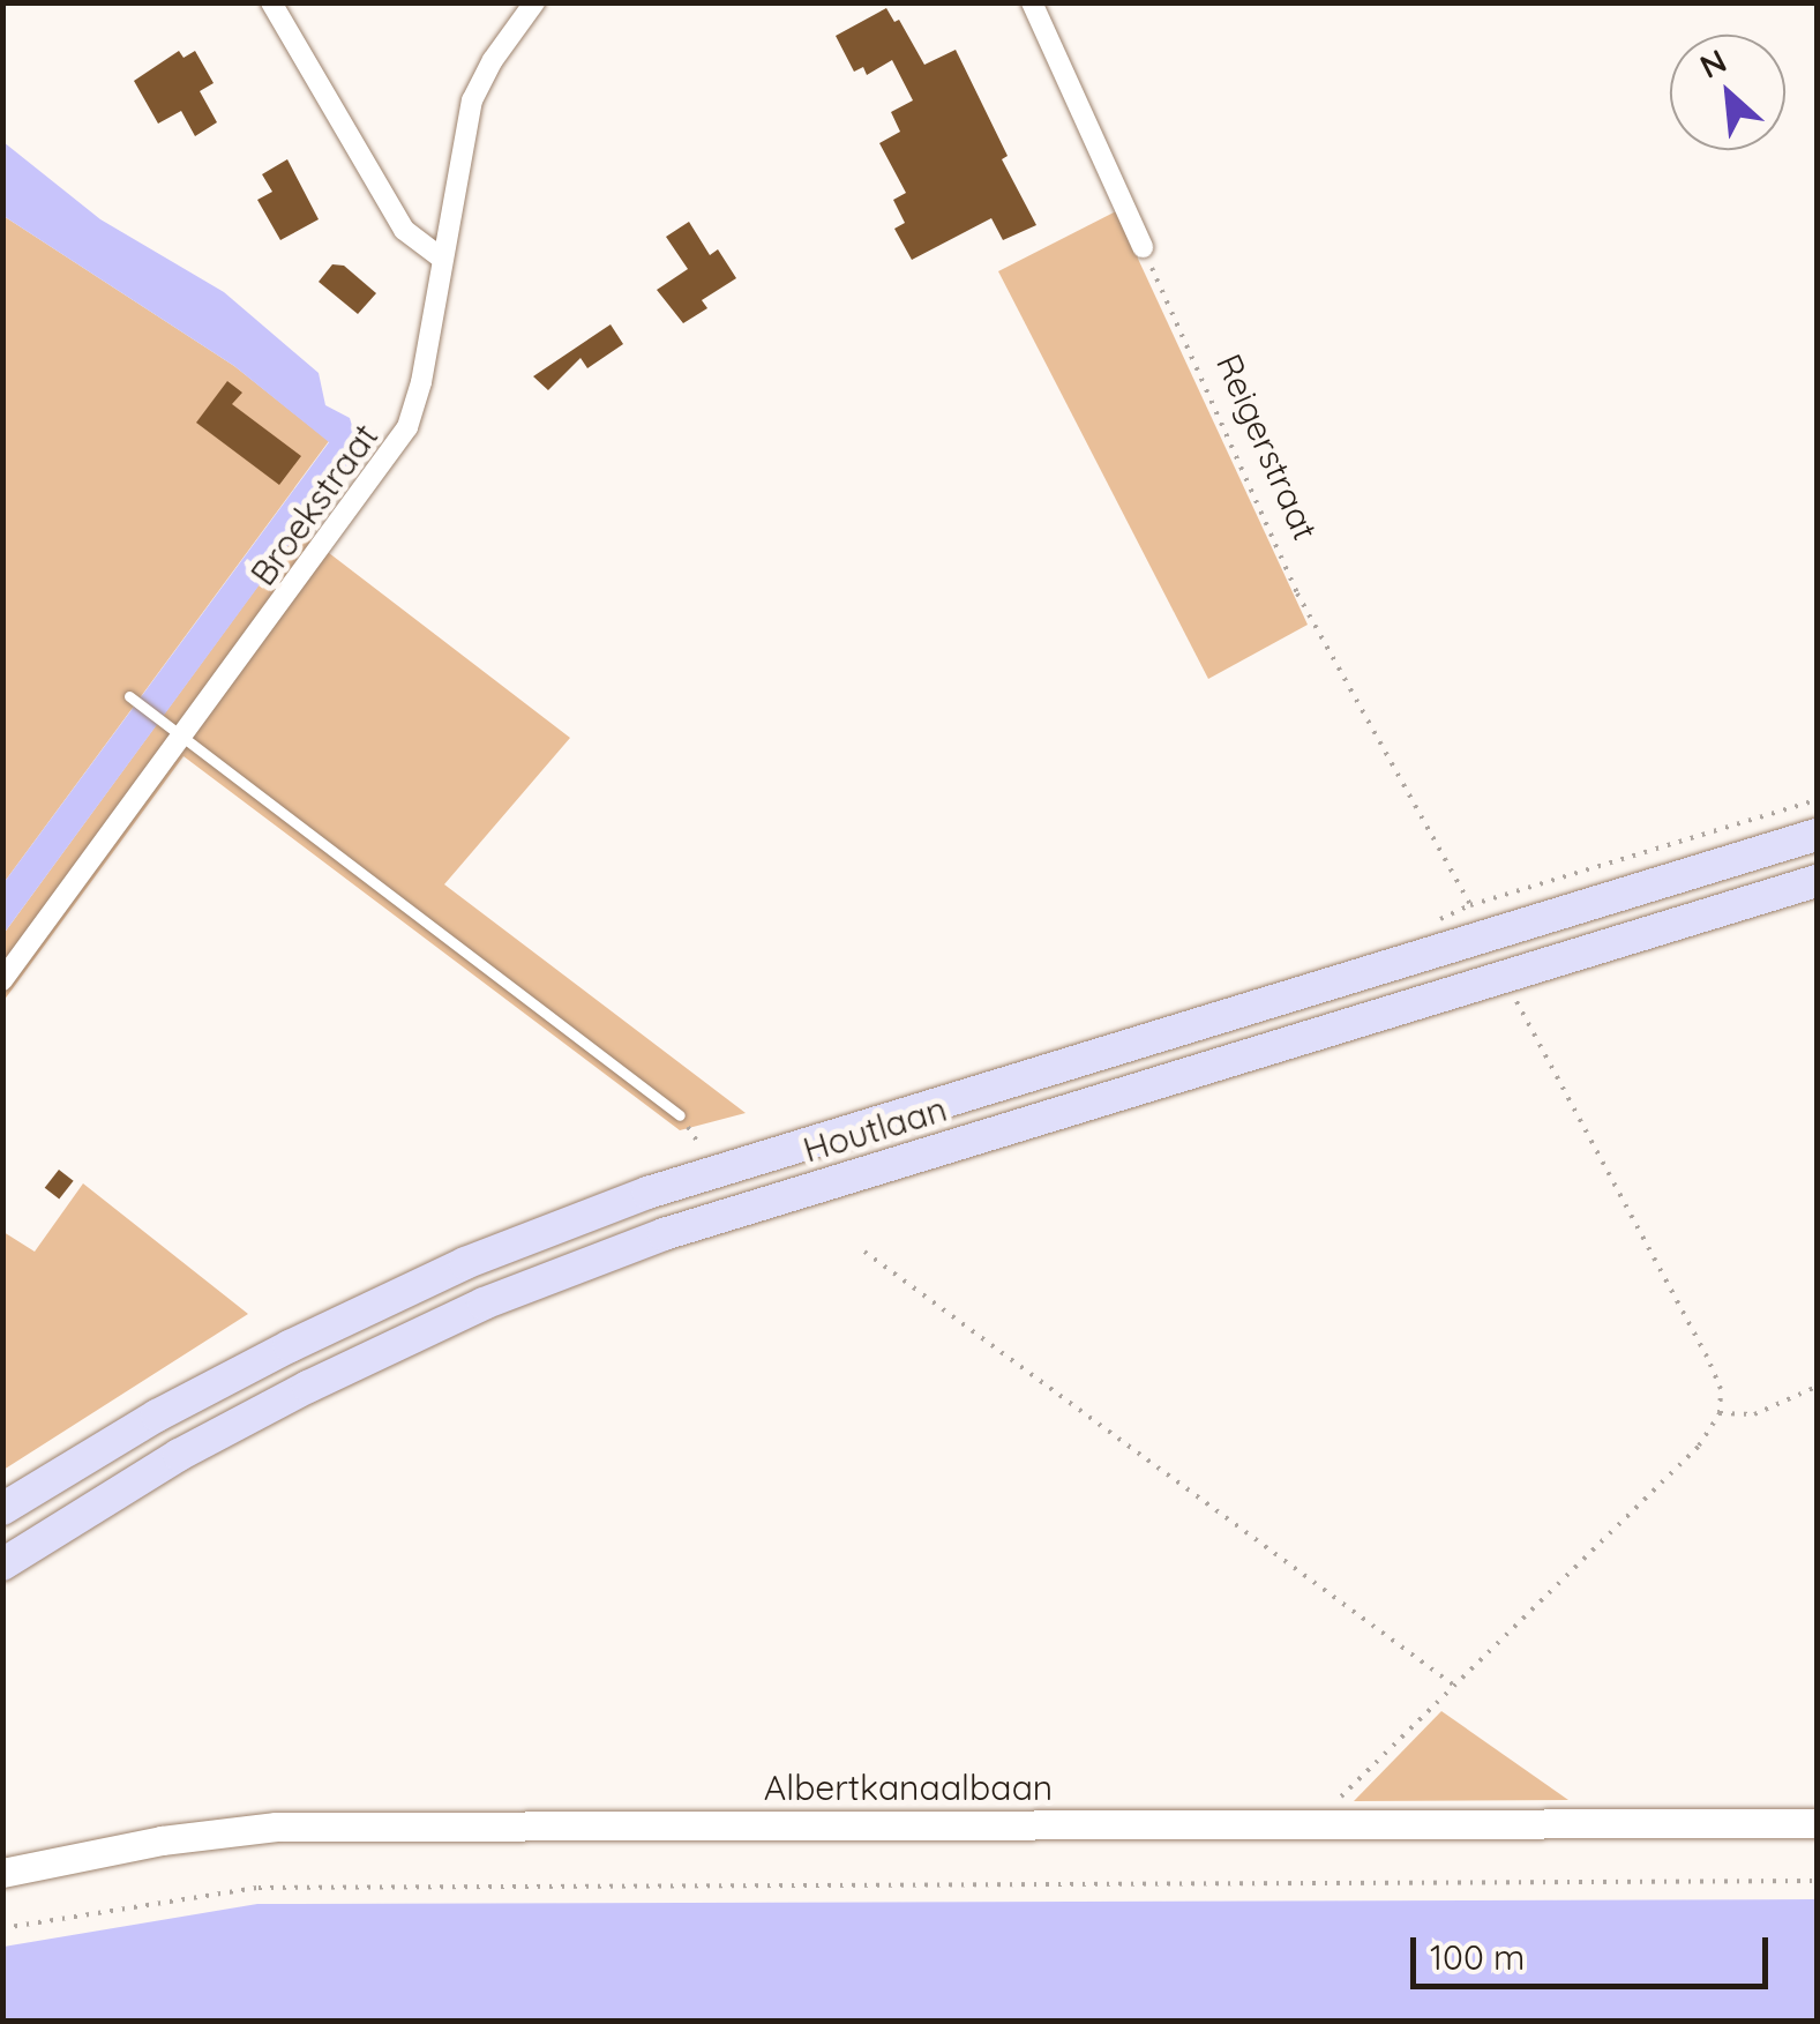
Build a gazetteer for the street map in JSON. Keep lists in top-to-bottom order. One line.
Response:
{"streets":{"main road":["Houtlaan"],"street":["Broekstraat","Albertkanaalbaan"],"path":["Reigerstraat"]},"scale_bar":"100 m","north":"top left"}
